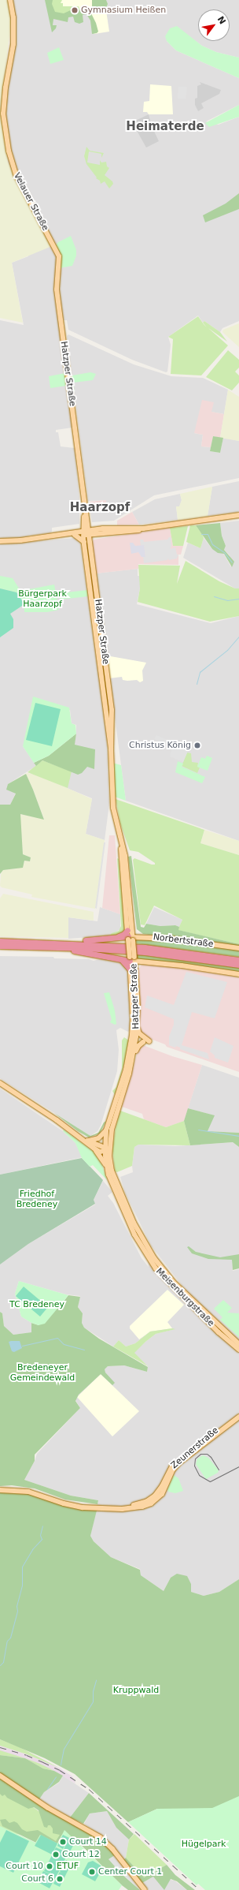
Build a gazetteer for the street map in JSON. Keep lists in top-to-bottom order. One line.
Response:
{"streets":{"main road":["Velauer Straße","Hatzper Straße","Norbertstraße","Meisenburgstraße","Zeunerstraße"]},"crossings":[["Velauer Straße","Hatzper Straße"],["Hatzper Straße","Norbertstraße"],["Hatzper Straße","Meisenburgstraße"]],"districts":["Heimaterde","Haarzopf"],"parks":["Bürgerpark Haarzopf","Friedhof Bredeney","TC Bredeney","Bredeneyer Gemeindewald","Kruppwald","Hügelpark","ETUF"],"places":["Gymnasium Heißen","Christus König","Court 14","Court 12","Court 10","Center Court 1","Court 6"],"north":"top right"}
